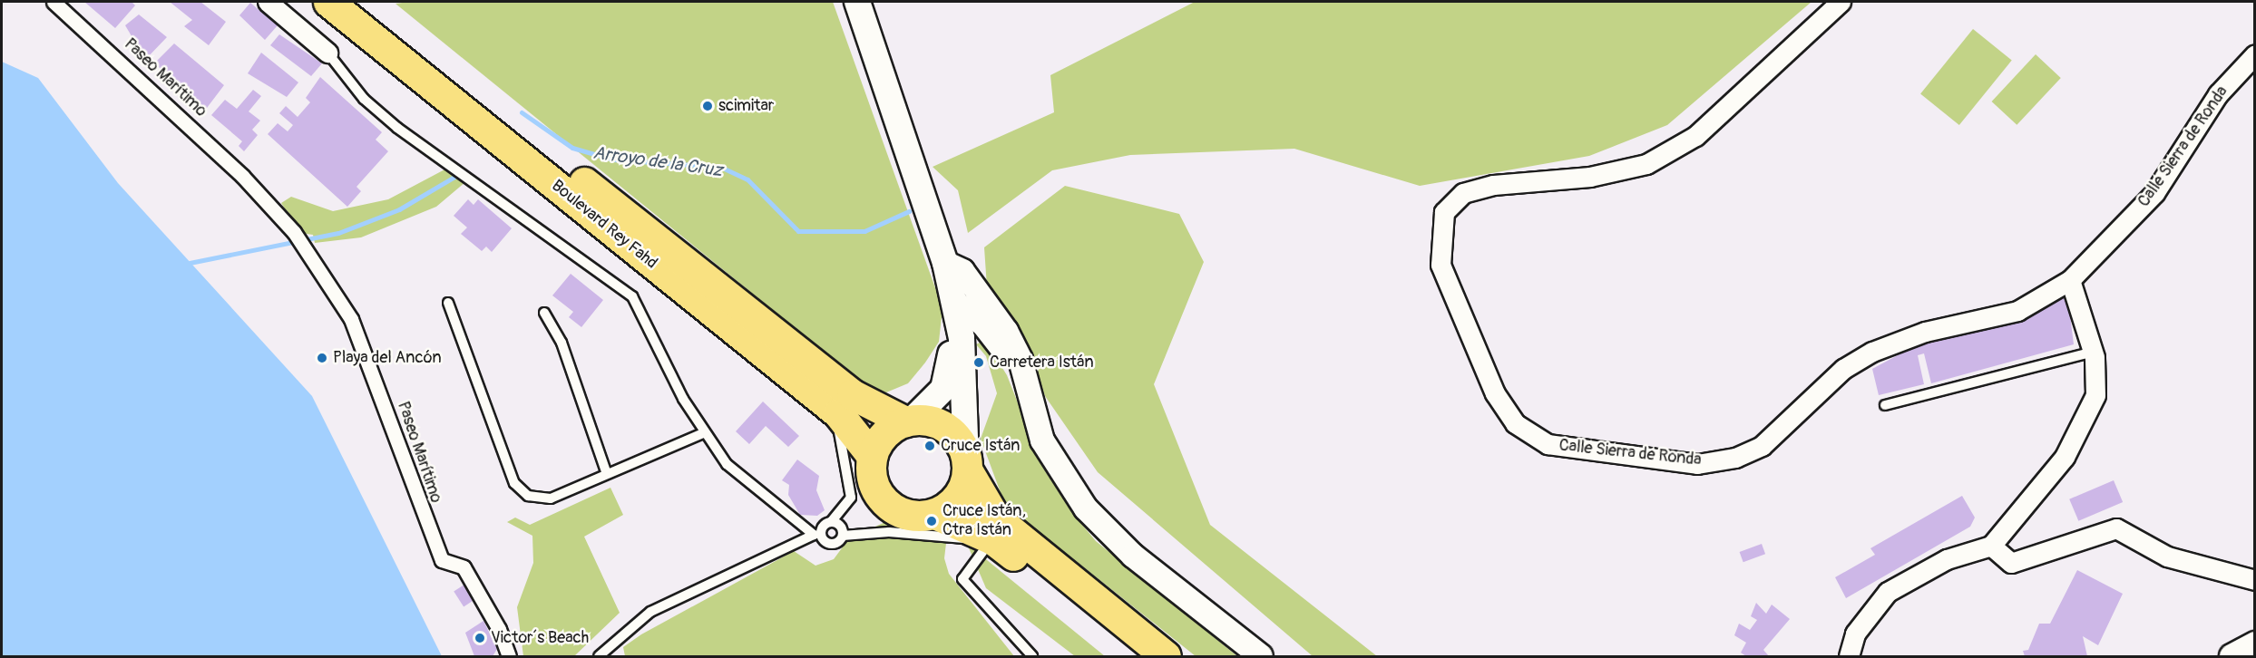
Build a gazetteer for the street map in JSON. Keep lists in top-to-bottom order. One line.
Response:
{"streets":{"main road":["Boulevard Rey Fahd"],"street":["Paseo Marítimo","Calle Sierra de Ronda"]},"water":["Arroyo de la Cruz"],"places":["scimitar","Playa del Ancón","Carretera Istán","Cruce Istán","Cruce Istán, Ctra Istán","Victor´s Beach"]}
